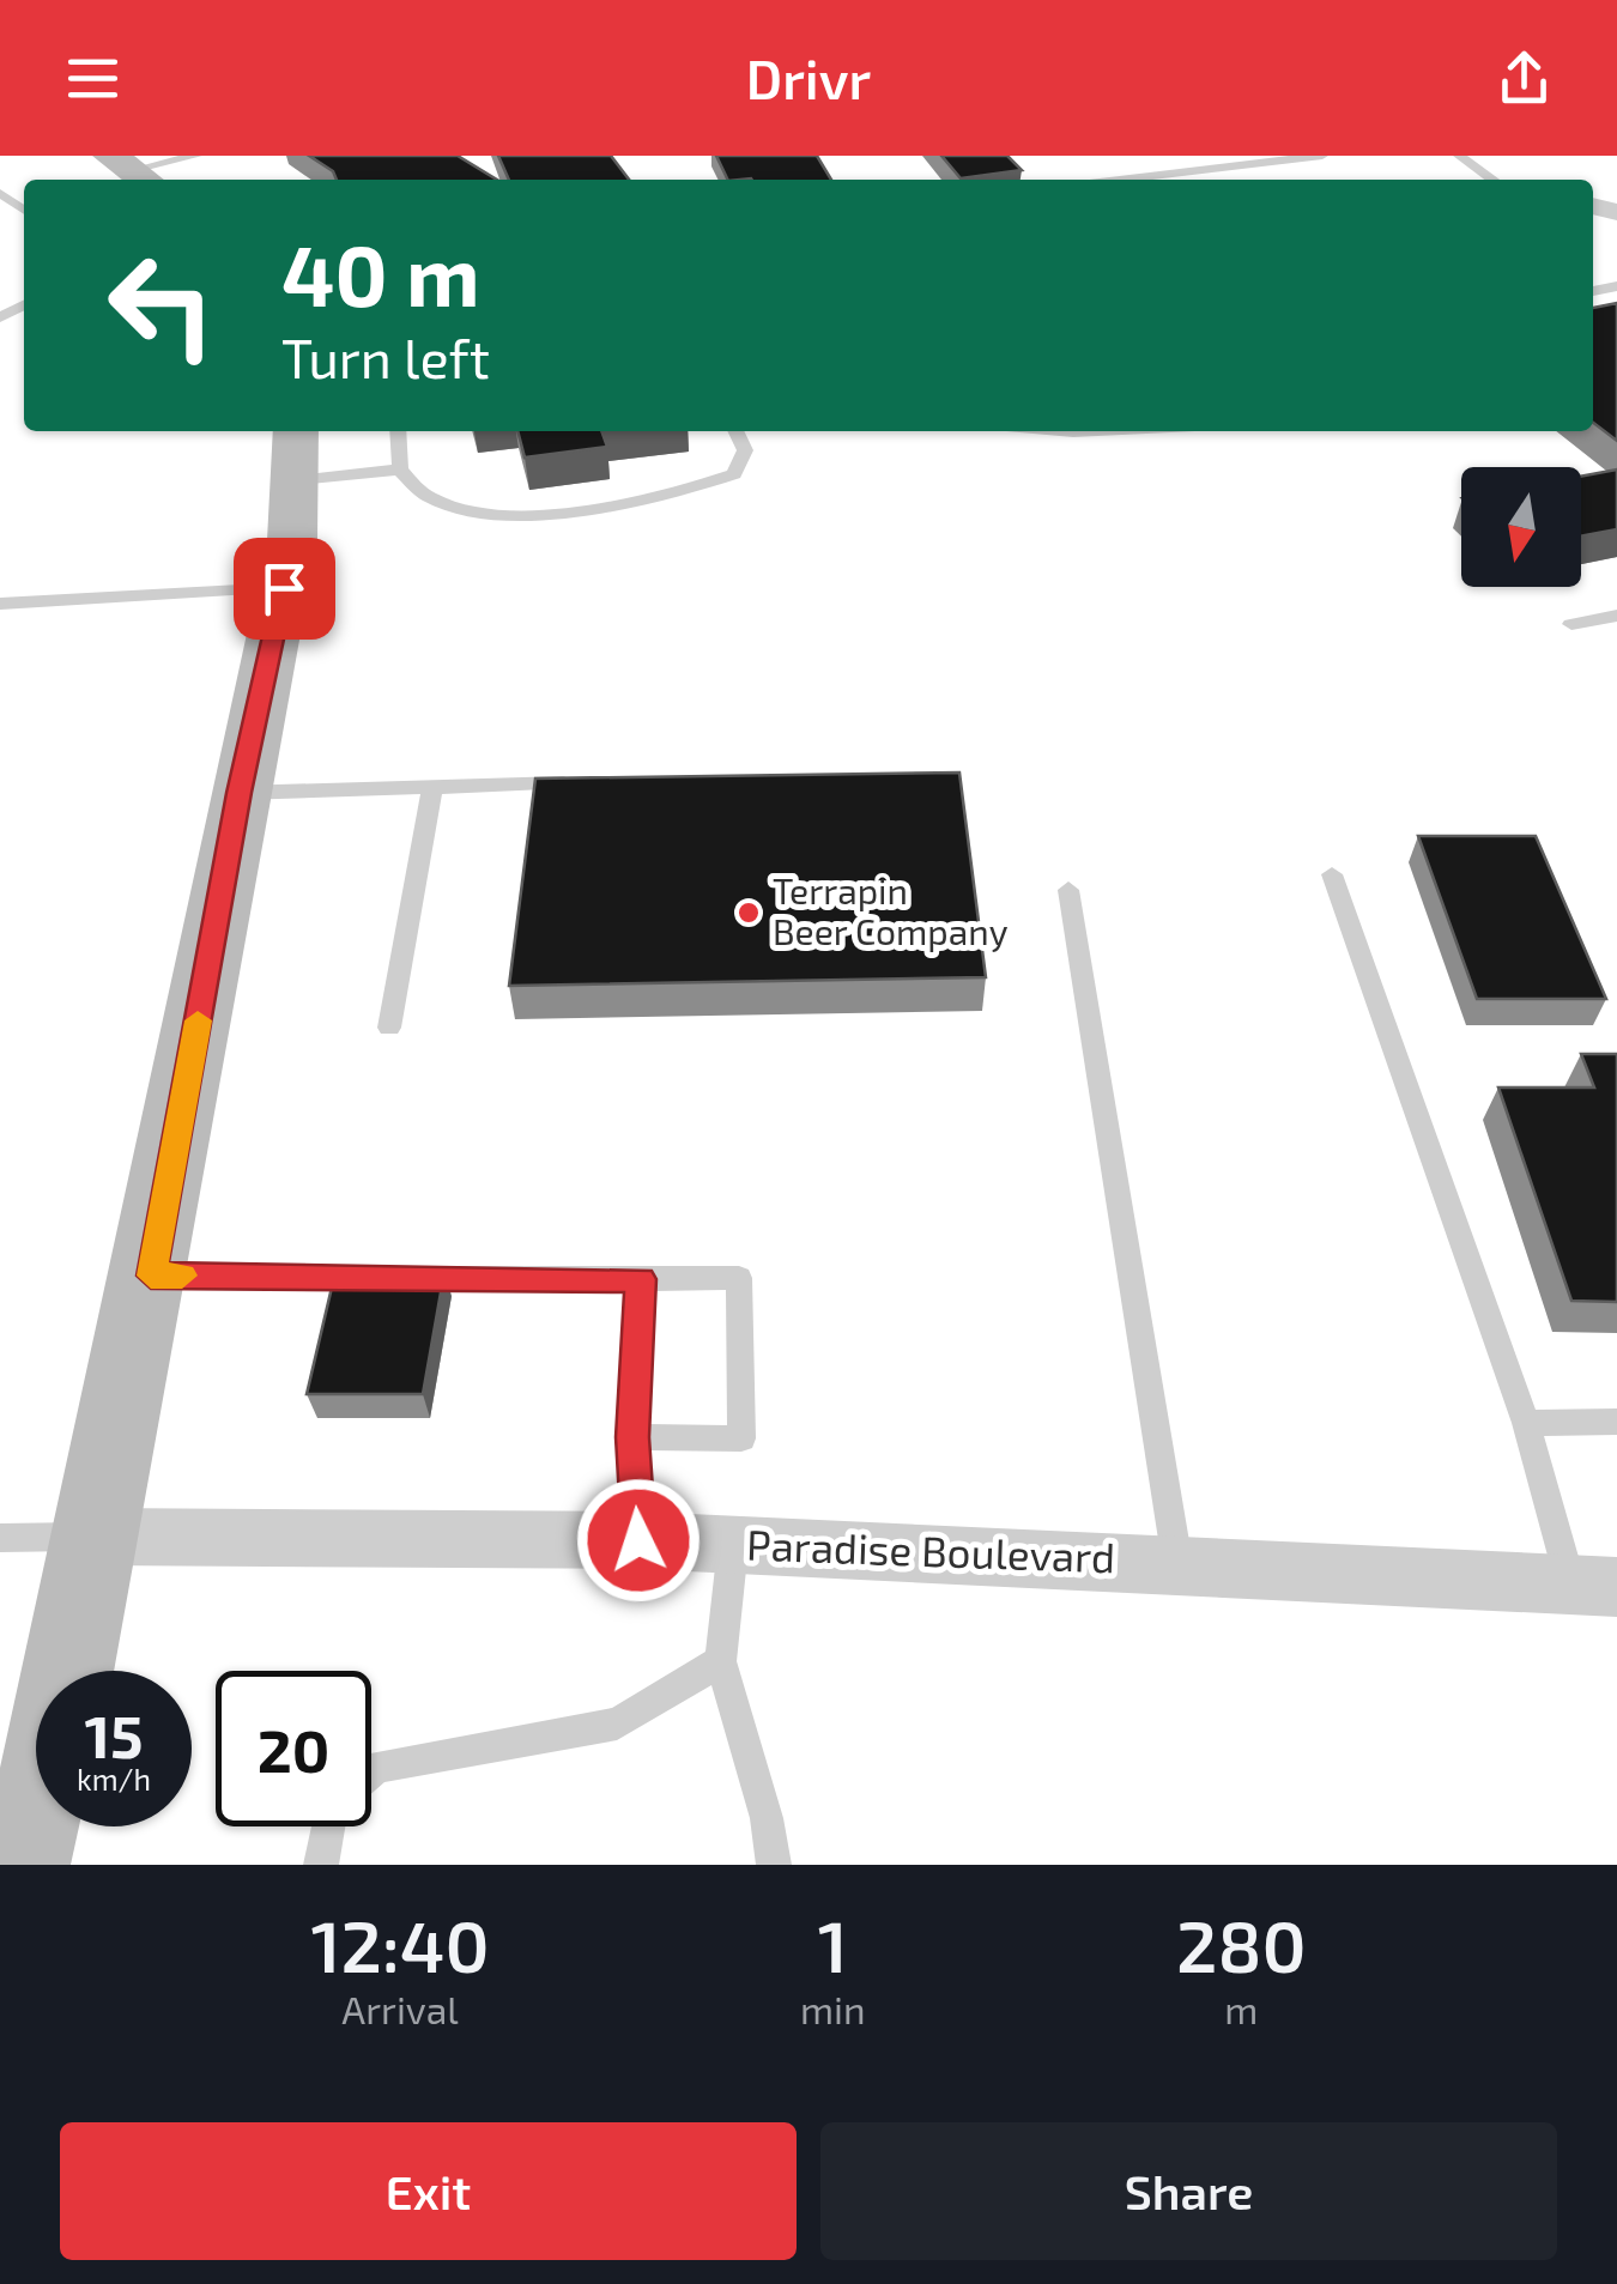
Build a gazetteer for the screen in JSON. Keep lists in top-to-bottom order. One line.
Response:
{"streets":{"street":["Paradise Boulevard"]},"places":["Terrapin Beer Company"],"north":"bottom","page":{"header":"Drivr","turn":["40 m","Turn left"],"speed":"15 km/h","limit":"20","eta":["12:40","Arrival","1","min","280","m"],"buttons":["Exit","Share"]}}
